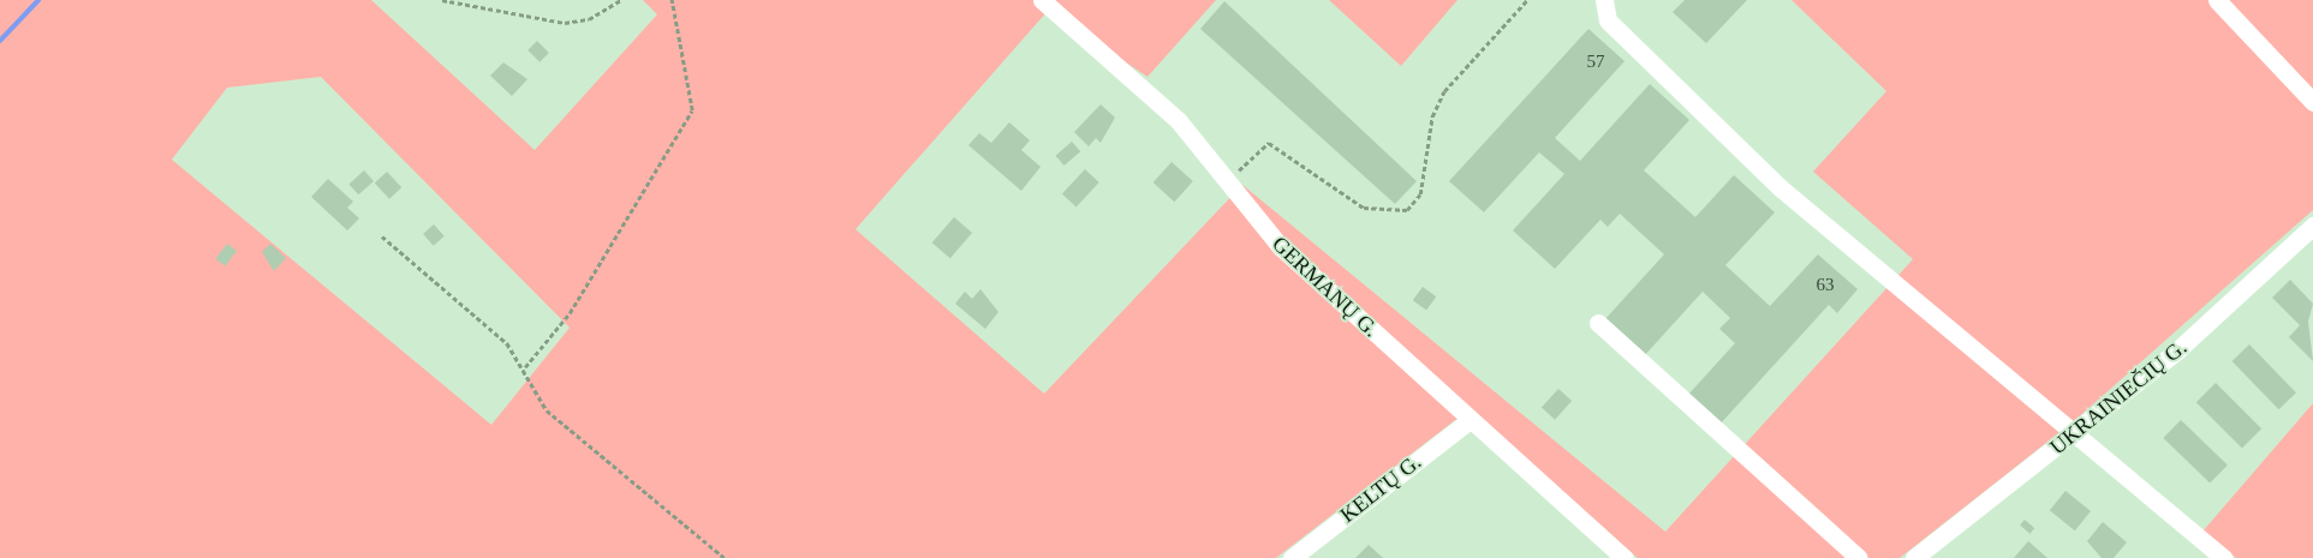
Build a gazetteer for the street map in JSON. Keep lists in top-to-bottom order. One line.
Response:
{"streets":{"street":["GERMANŲ G.","UKRAINIEČIŲ G.","KELTŲ G."]},"crossings":[["GERMANŲ G.","KELTŲ G."]],"house_numbers":["57","63"]}
